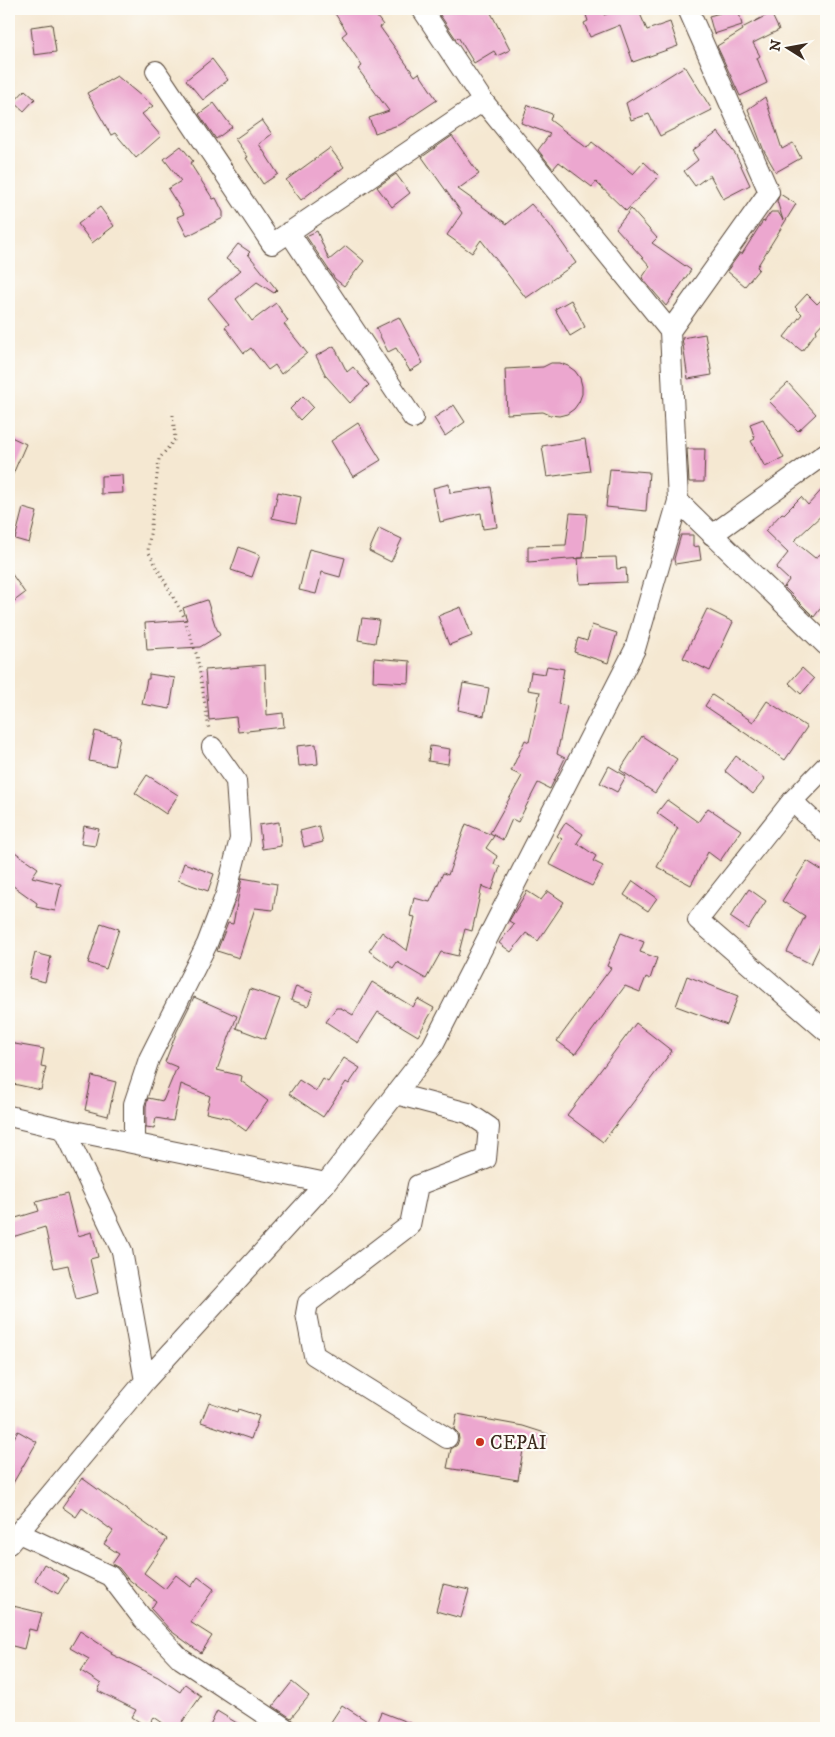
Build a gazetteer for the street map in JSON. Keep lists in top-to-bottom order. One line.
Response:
{"places":["CEPAI"],"north":"left"}
